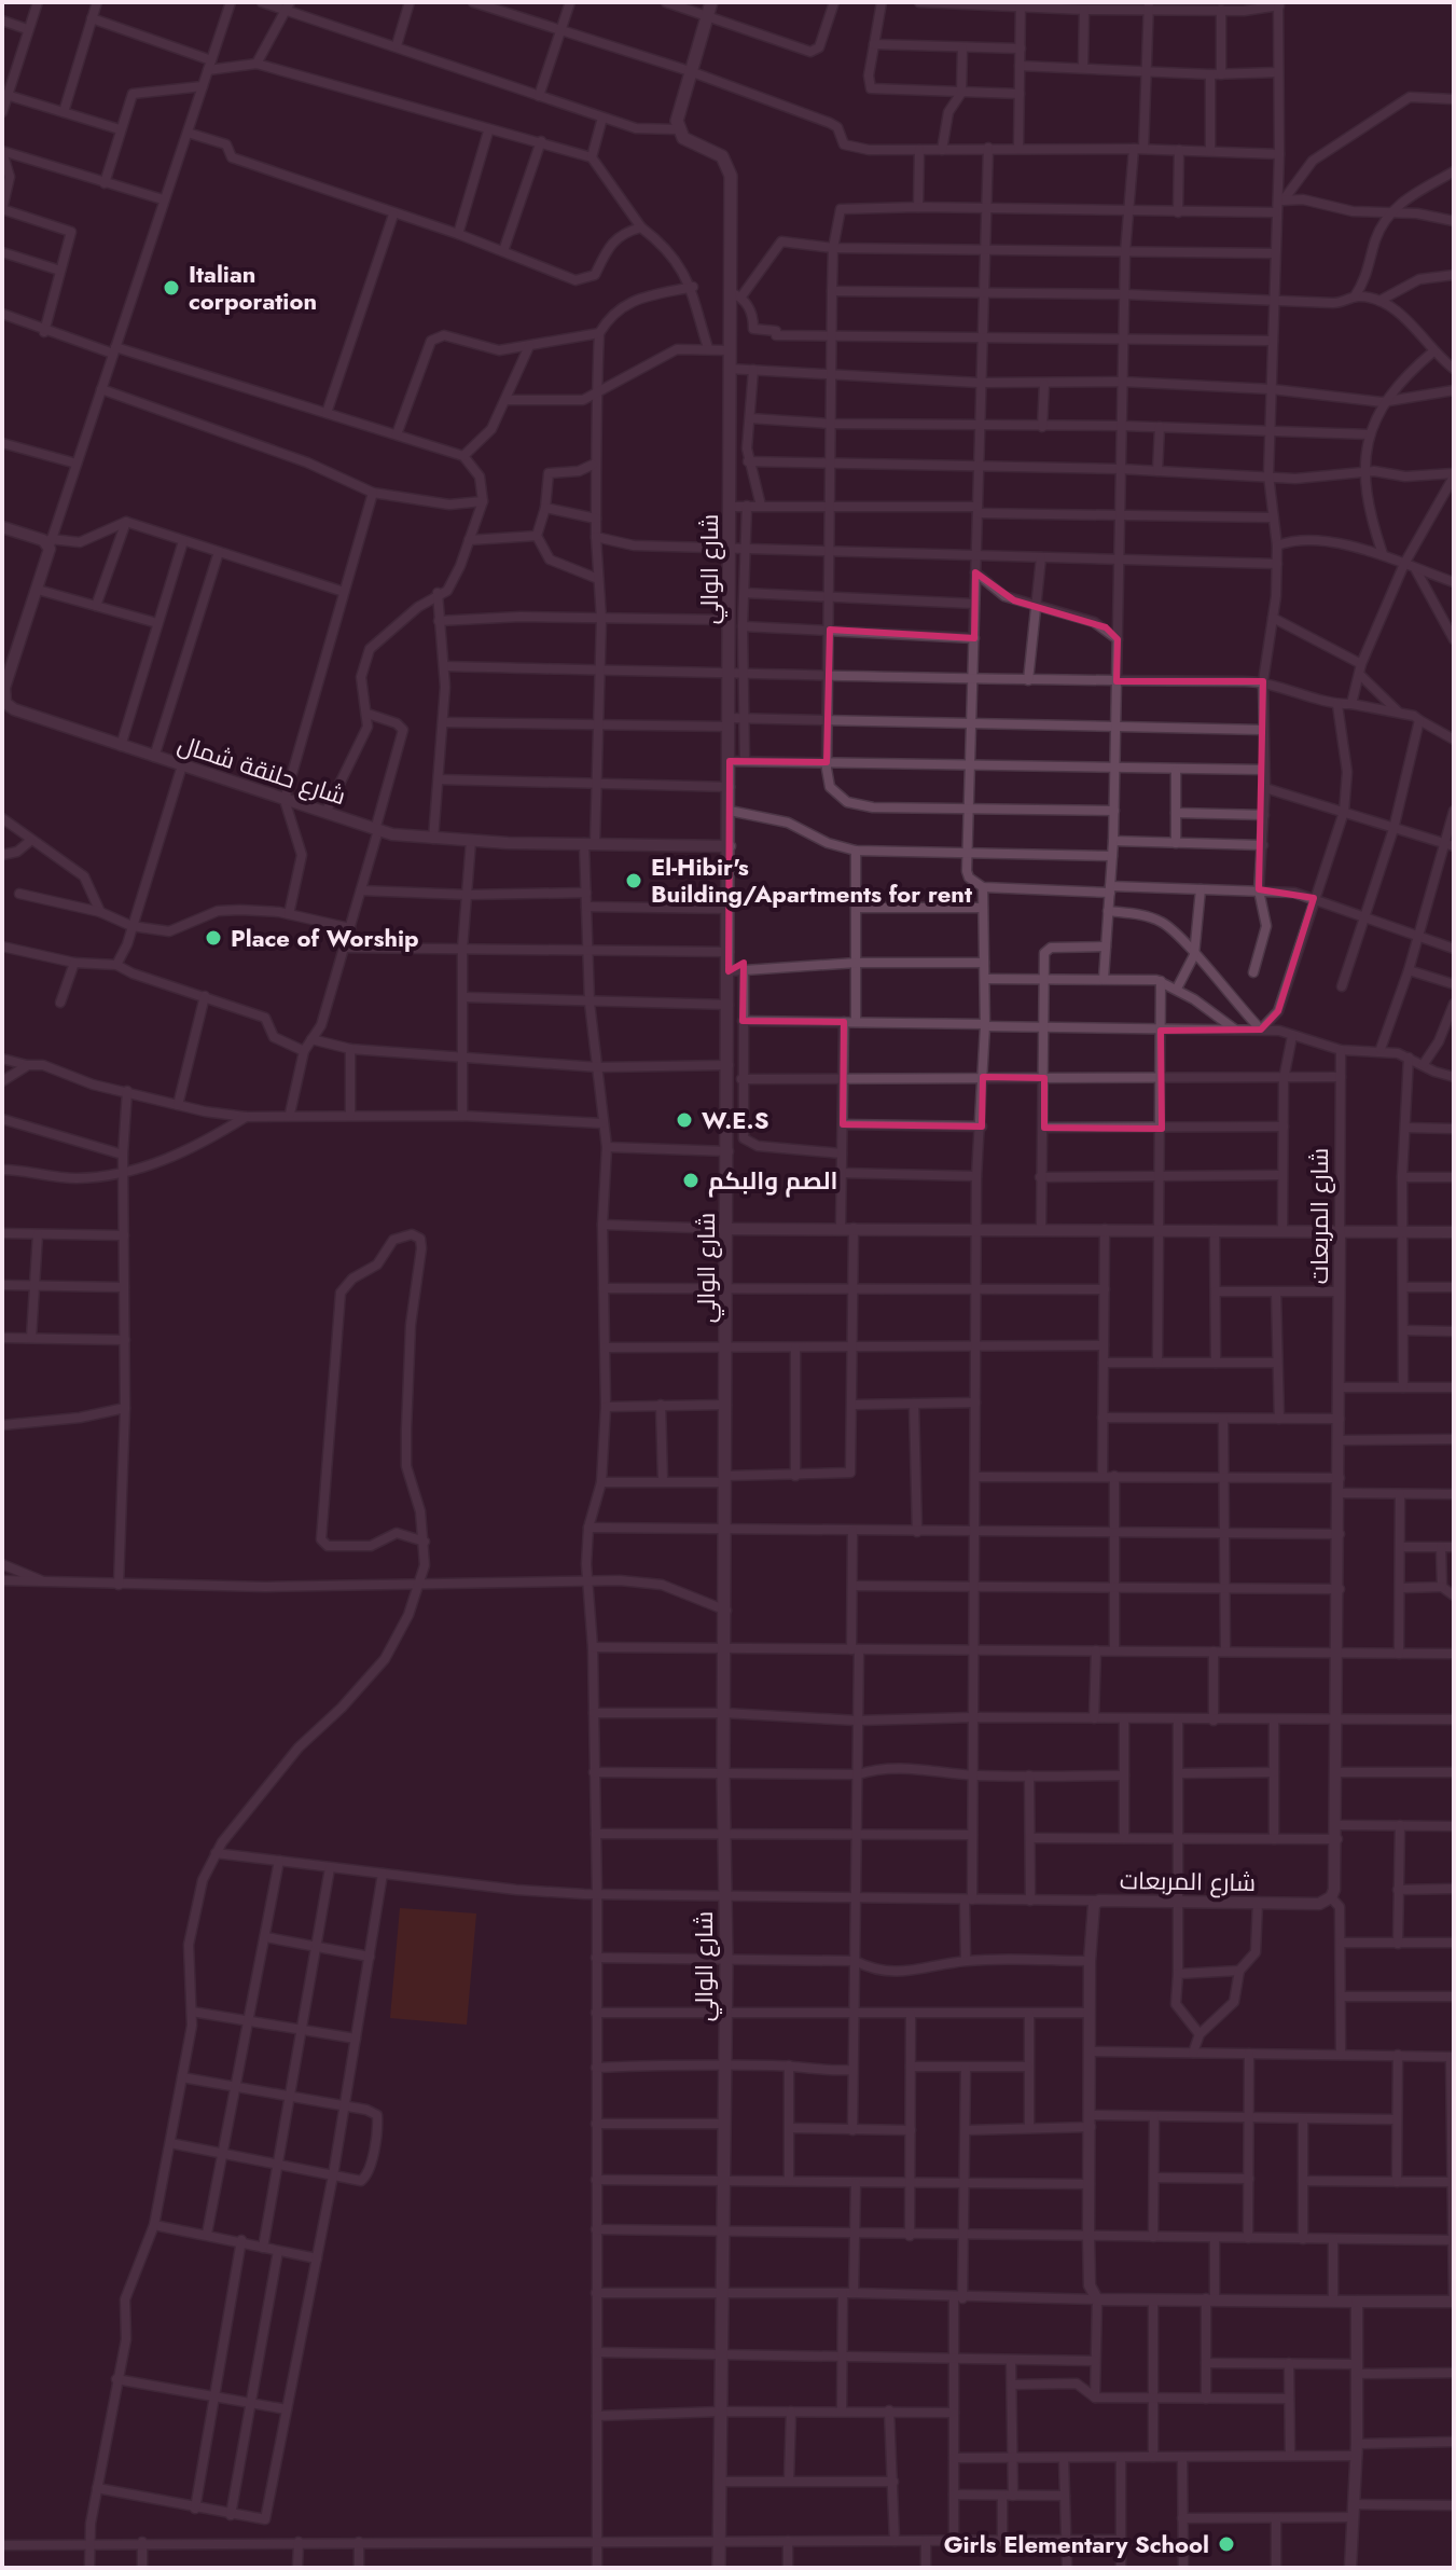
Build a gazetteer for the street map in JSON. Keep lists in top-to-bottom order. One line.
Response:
{"streets":{"main road":["شارع الوالي"],"street":["شارع حلنقة شمال","شارع المربعات"]},"crossings":[["شارع الوالي","شارع حلنقة شمال"]],"places":["Italian corporation","El-Hibir's Building/Apartments for rent","Place of Worship","W.E.S","الصم والبكم","Girls Elementary School"]}
